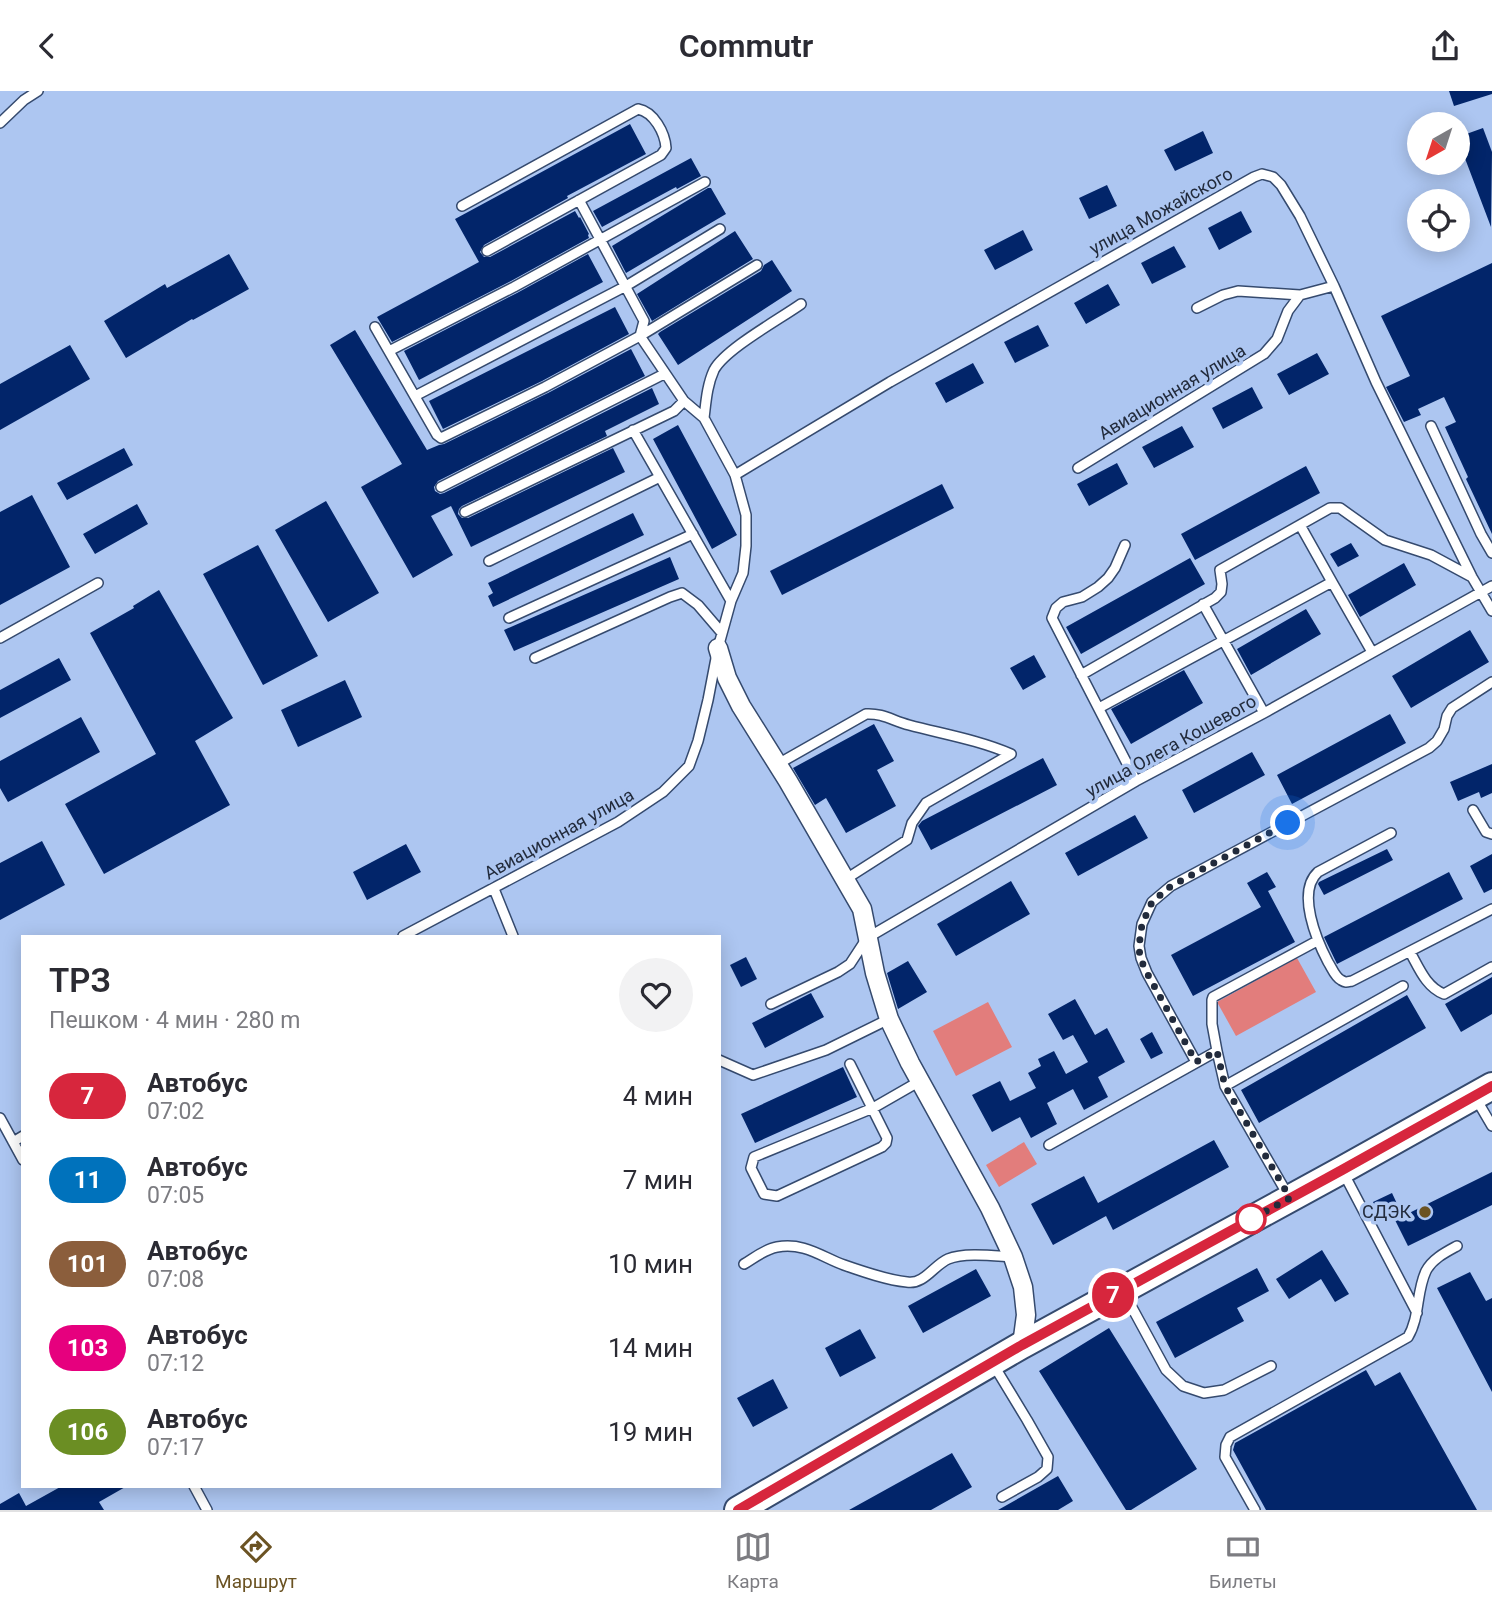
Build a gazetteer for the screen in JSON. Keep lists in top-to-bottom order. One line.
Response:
{"streets":{"lane":["улица Можайского","Авиационная улица","улица Олега Кошевого"]},"crossings":[["улица Можайского","Авиационная улица"],["улица Можайского","улица Олега Кошевого"]],"places":["СДЭК"],"lines":["bus line 7"],"north":"bottom left","page":{"header":"Commutr","on_map":"7","heading":["ТРЗ","Пешком · 4 мин · 280 m"],"list":[{"mark":"7","name":"Автобус","note":"07:02","value":"4 мин"},{"mark":"11","name":"Автобус","note":"07:05","value":"7 мин"},{"mark":"101","name":"Автобус","note":"07:08","value":"10 мин"},{"mark":"103","name":"Автобус","note":"07:12","value":"14 мин"},{"mark":"106","name":"Автобус","note":"07:17","value":"19 мин"}],"tabs":["Маршрут","Карта","Билеты"]}}
